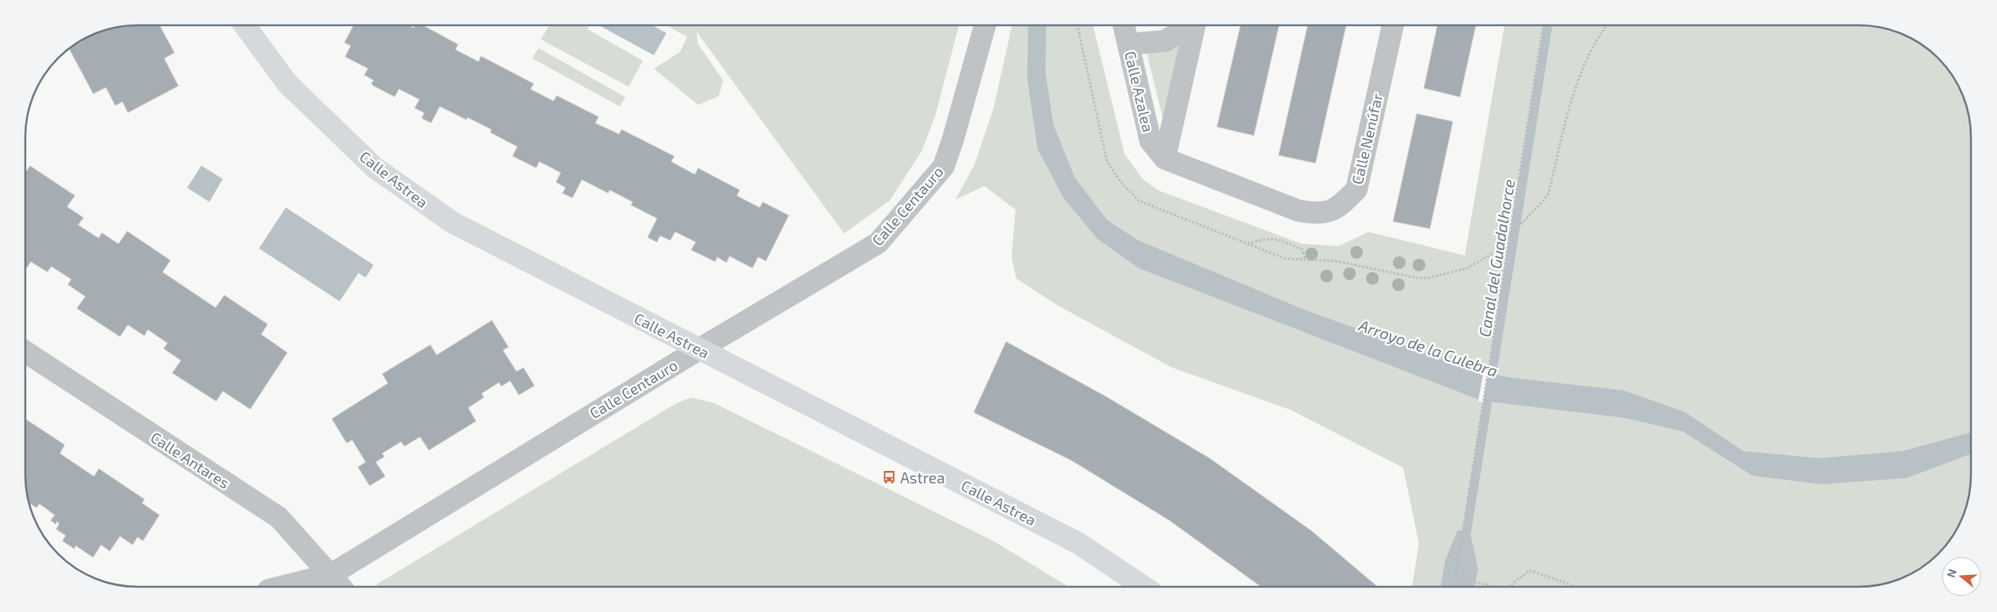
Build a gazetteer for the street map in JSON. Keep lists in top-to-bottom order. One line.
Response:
{"streets":{"street":["Calle Azalea","Calle Nenúfar","Calle Astrea","Calle Centauro","Calle Antares"]},"crossings":[["Calle Azalea","Calle Nenúfar"],["Calle Astrea","Calle Centauro"],["Calle Centauro","Calle Antares"]],"water":["Canal del Guadalhorce","Arroyo de la Culebra"],"places":{"bus stop":["Astrea"]},"north":"left"}
